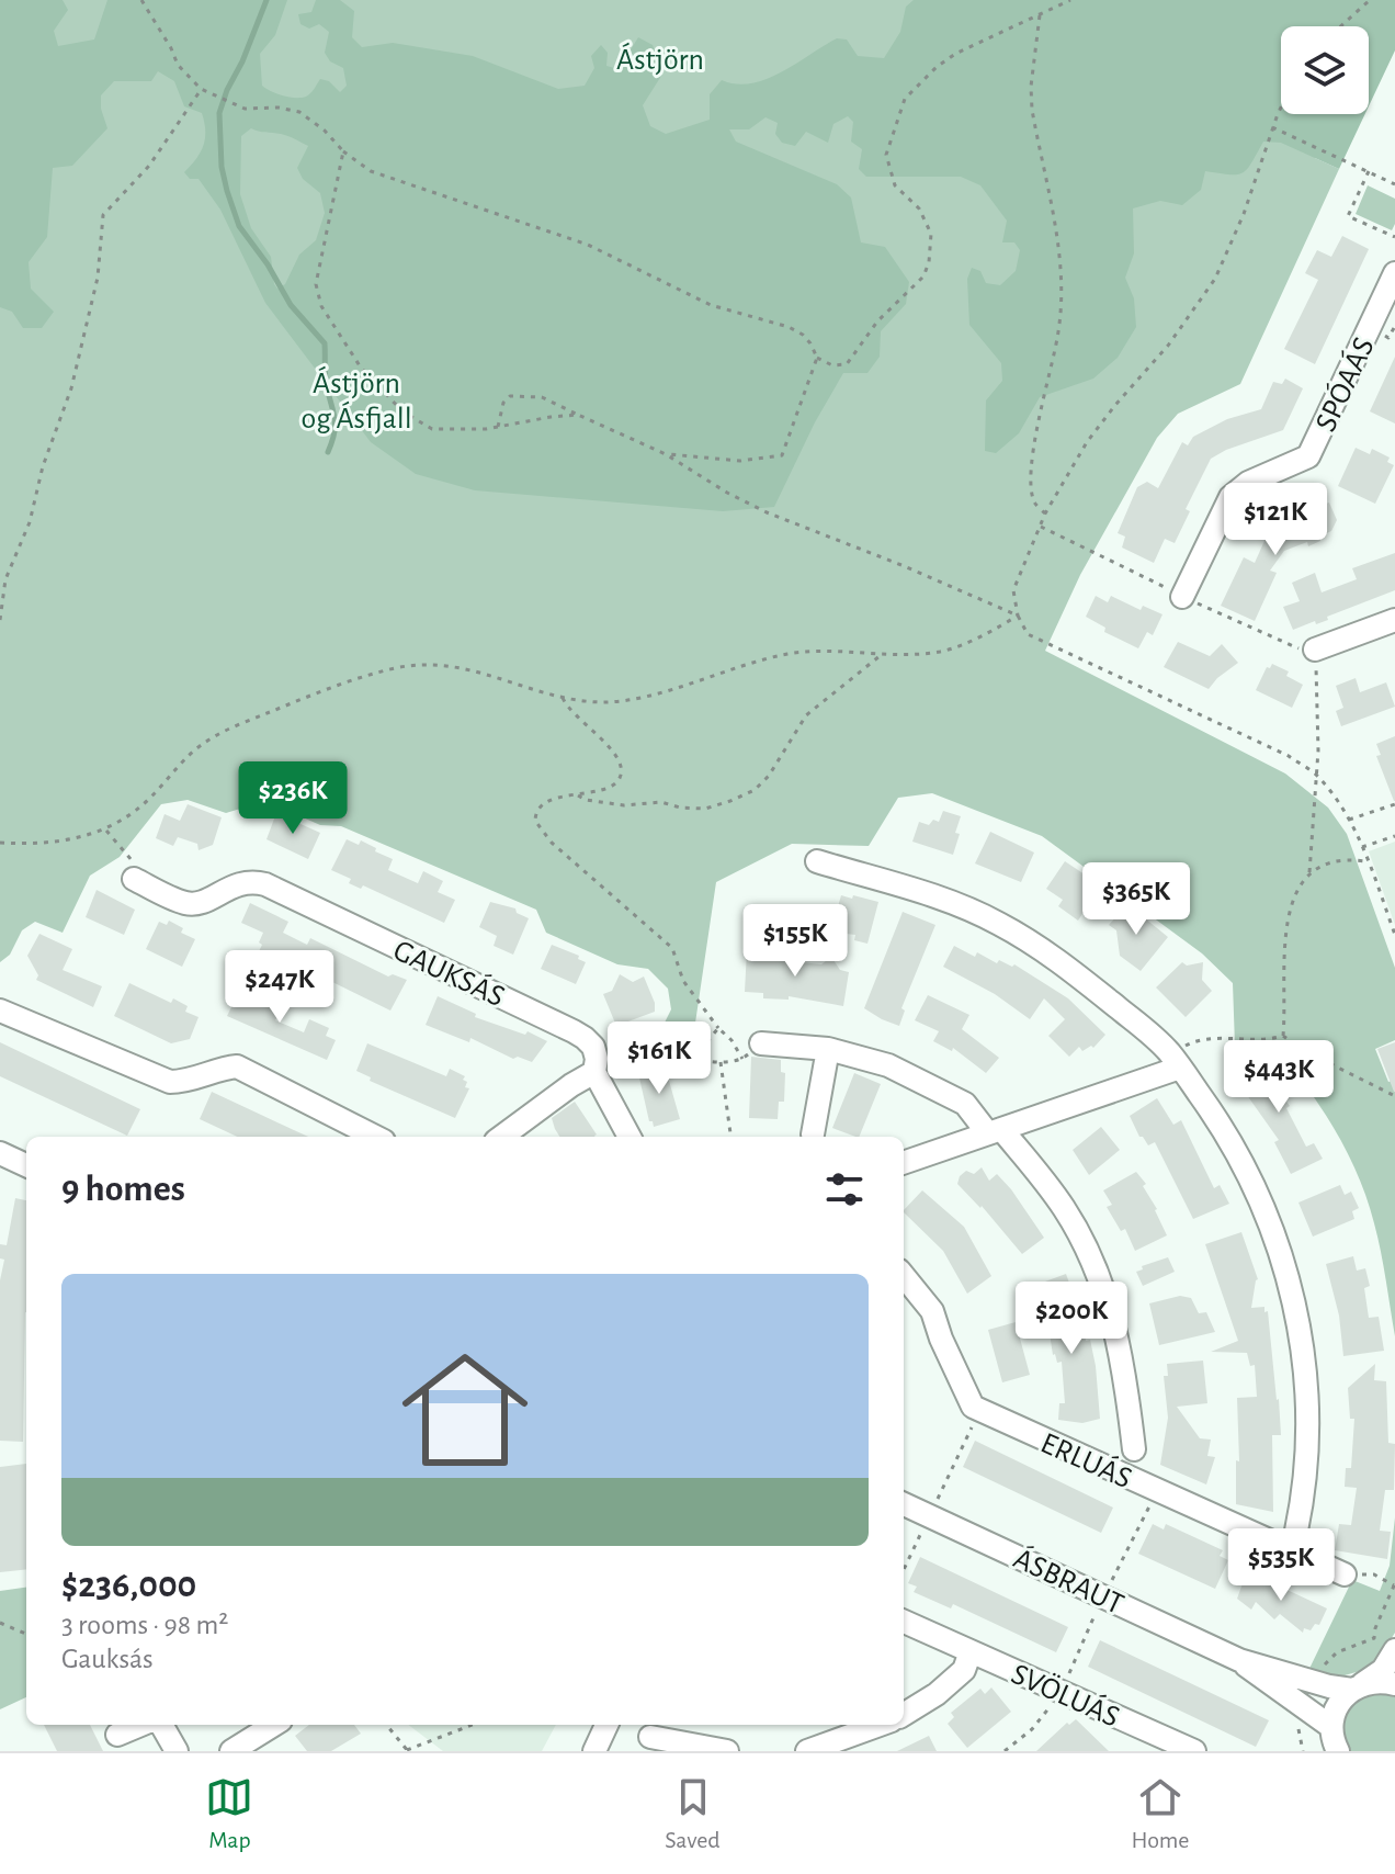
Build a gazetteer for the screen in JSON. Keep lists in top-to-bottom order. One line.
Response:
{"streets":{"street":["SPÓAÁS","GAUKSÁS","ERLUÁS","ÁSBRAUT","SVÖLUÁS"]},"parks":["Ástjörn","Ástjörn og Ásfjall"],"page":{"price":["$121K","$236K","$365K","$155K","$247K","$161K","$443K","$200K","$535K"],"heading":"9 homes","list":[{"name":"$236,000","note":"3 rooms · 98 m² · Gauksás"}],"tabs":["Map","Saved","Home"]}}
